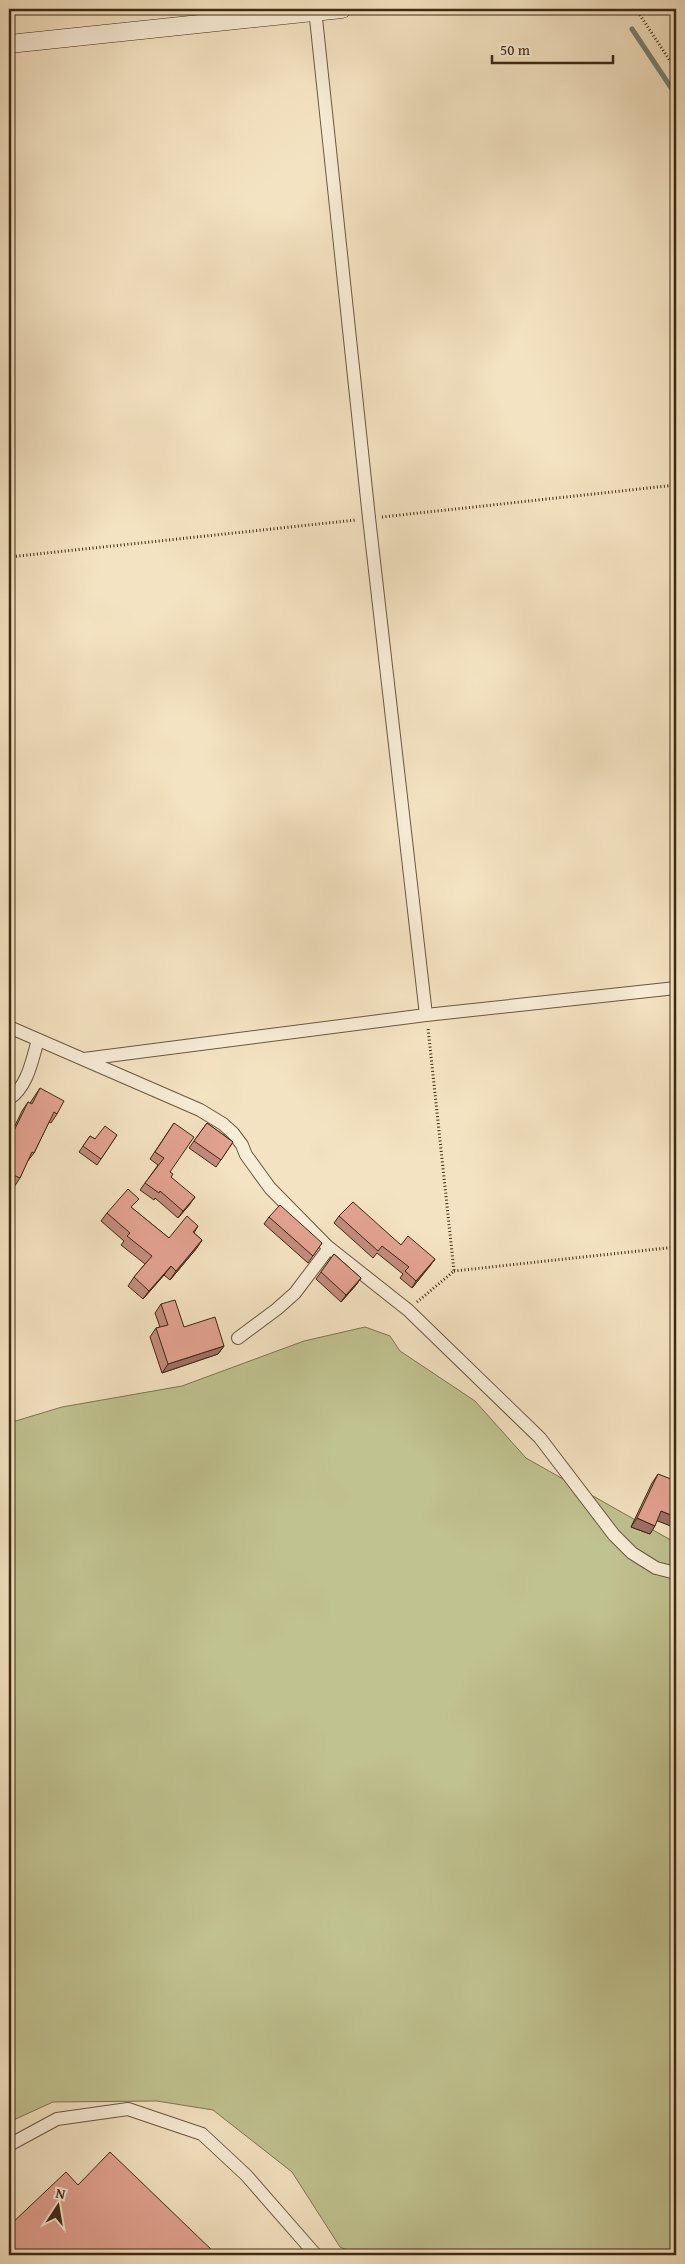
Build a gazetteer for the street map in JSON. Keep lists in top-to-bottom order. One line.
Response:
{"scale_bar":"50 m","north":"top"}
